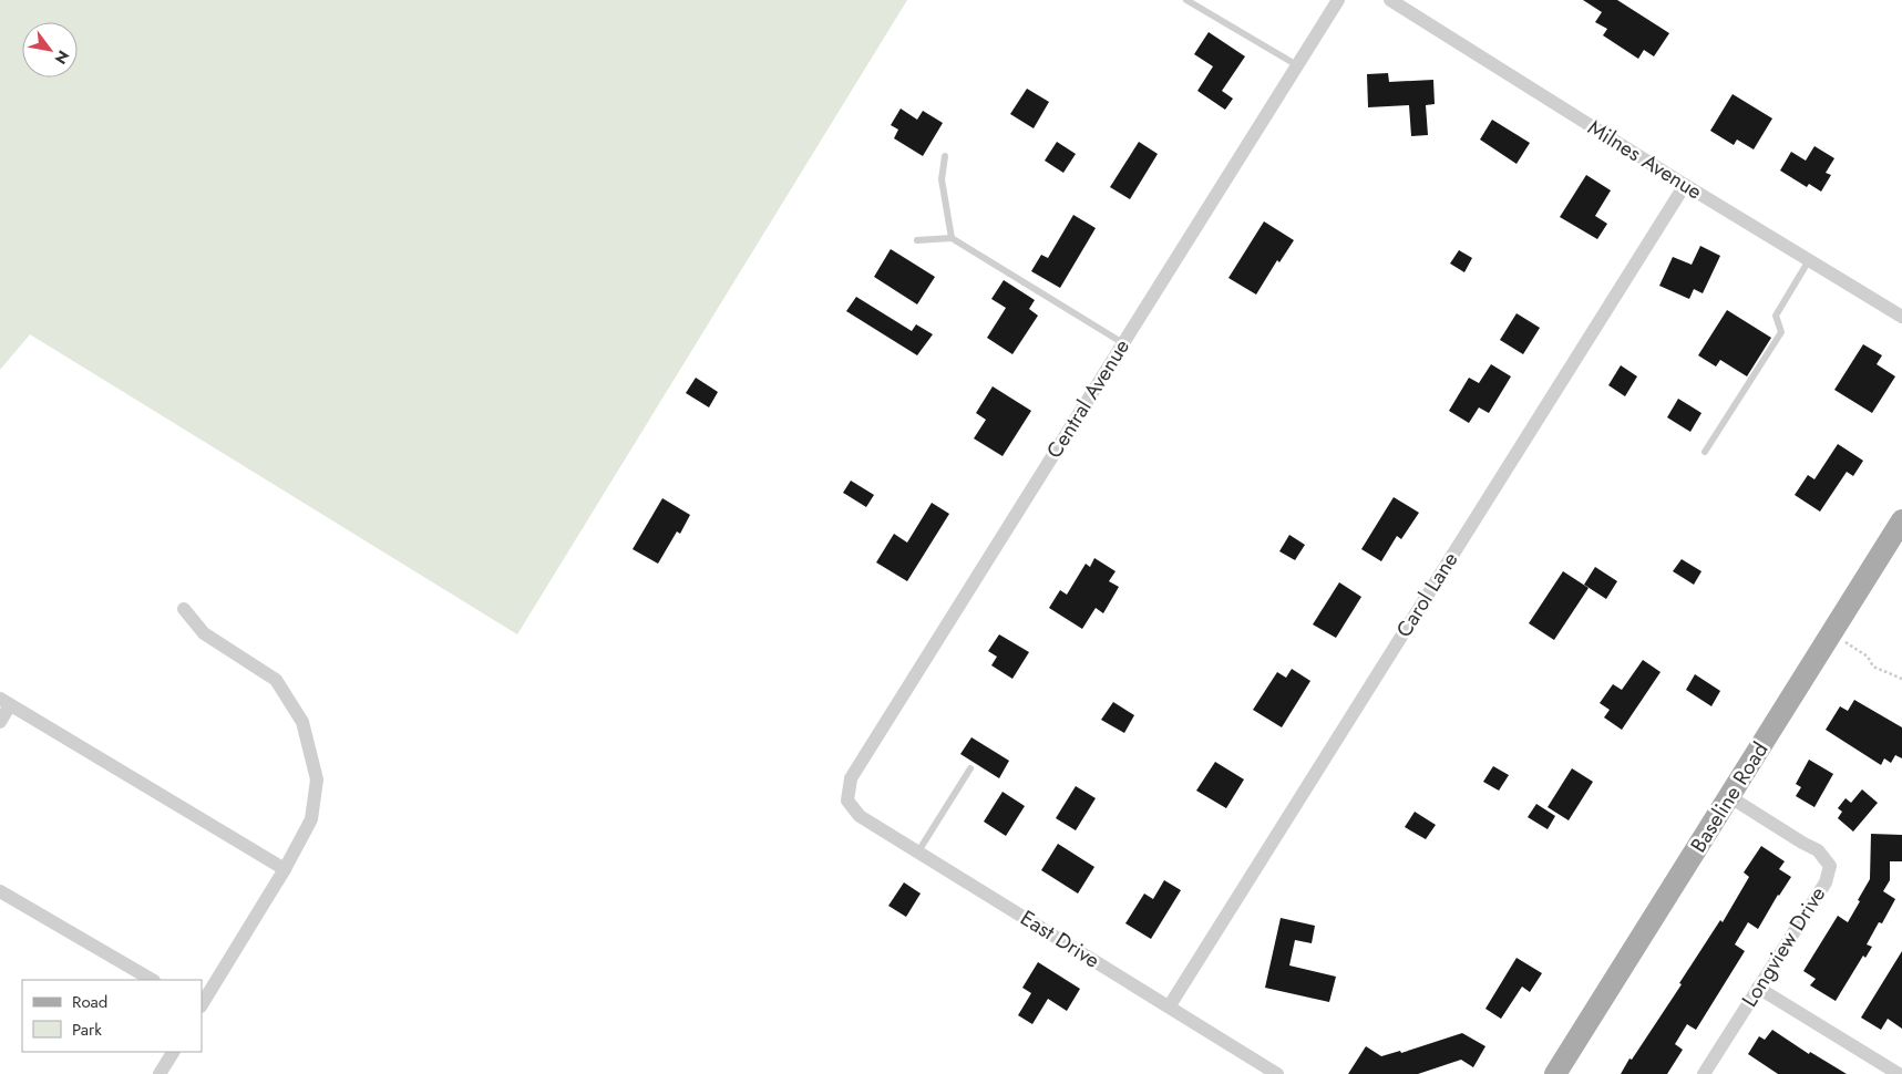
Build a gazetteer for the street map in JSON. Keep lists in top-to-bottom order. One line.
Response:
{"streets":{"main road":["Baseline Road"],"street":["Milnes Avenue","Central Avenue","Carol Lane","East Drive","Longview Drive"]},"crossings":[["Milnes Avenue","Carol Lane"],["Central Avenue","East Drive"],["Carol Lane","East Drive"],["Baseline Road","Longview Drive"]],"legend":["Road","Park"],"north":"bottom right"}
